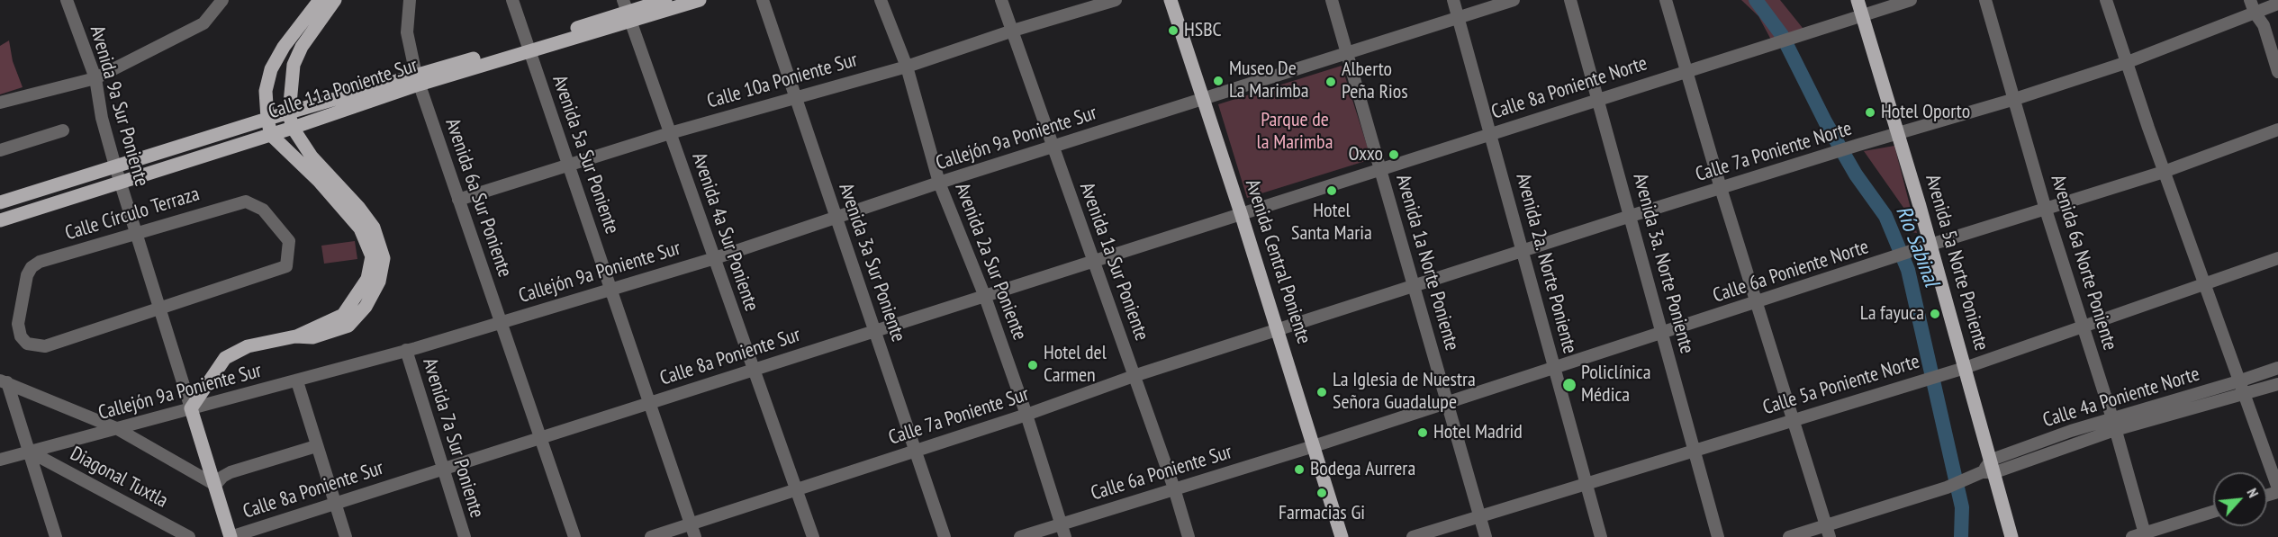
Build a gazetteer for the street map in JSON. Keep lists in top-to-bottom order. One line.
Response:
{"streets":{"main road":["Calle 11a Poniente Sur","Avenida Central Poniente","Avenida 5a Norte Poniente"],"street":["Calle 10a Poniente Sur","Calle 8a Poniente Norte","Avenida 9a Sur Poniente","Callejón 9a Poniente Sur","Calle 7a Poniente Norte","Avenida 5a Sur Poniente","Avenida 6a Sur Poniente","Calle Círculo Terraza","Avenida 4a Sur Poniente","Avenida 2a Sur Poniente","Avenida 1a Sur Poniente","Avenida 3a Sur Poniente","Avenida 1a Norte Poniente","Avenida 6a Norte Poniente","Avenida 2a. Norte Poniente","Avenida 3a. Norte Poniente","Calle 6a Poniente Norte","Calle 8a Poniente Sur","Calle 5a Poniente Norte","Calle 4a Poniente Norte","Calle 7a Poniente Sur","Avenida 7a Sur Poniente","Calle 6a Poniente Sur","Diagonal Tuxtla"]},"crossings":[["Calle 10a Poniente Sur","Avenida 5a Sur Poniente"],["Calle 10a Poniente Sur","Avenida 6a Sur Poniente"],["Calle 10a Poniente Sur","Avenida 4a Sur Poniente"],["Calle 10a Poniente Sur","Avenida 2a Sur Poniente"],["Calle 10a Poniente Sur","Avenida 1a Sur Poniente"],["Calle 10a Poniente Sur","Avenida 3a Sur Poniente"],["Calle 8a Poniente Norte","Avenida Central Poniente"],["Calle 8a Poniente Norte","Avenida 1a Norte Poniente"],["Calle 8a Poniente Norte","Avenida 5a Norte Poniente"],["Calle 8a Poniente Norte","Avenida 2a. Norte Poniente"],["Calle 8a Poniente Norte","Avenida 3a. Norte Poniente"],["Calle 8a Poniente Norte","Calle 8a Poniente Sur"],["Calle 11a Poniente Sur","Avenida 9a Sur Poniente"],["Calle 11a Poniente Sur","Avenida 5a Sur Poniente"],["Calle 11a Poniente Sur","Avenida 6a Sur Poniente"],["Calle 11a Poniente Sur","Avenida 4a Sur Poniente"],["Avenida 9a Sur Poniente","Callejón 9a Poniente Sur"],["Avenida 9a Sur Poniente","Calle Círculo Terraza"],["Callejón 9a Poniente Sur","Avenida 5a Sur Poniente"],["Callejón 9a Poniente Sur","Avenida 6a Sur Poniente"],["Callejón 9a Poniente Sur","Avenida 4a Sur Poniente"],["Callejón 9a Poniente Sur","Avenida 2a Sur Poniente"],["Callejón 9a Poniente Sur","Avenida 1a Sur Poniente"],["Callejón 9a Poniente Sur","Avenida Central Poniente"],["Callejón 9a Poniente Sur","Avenida 3a Sur Poniente"],["Callejón 9a Poniente Sur","Avenida 1a Norte Poniente"],["Callejón 9a Poniente Sur","Avenida 2a. Norte Poniente"],["Callejón 9a Poniente Sur","Avenida 7a Sur Poniente"],["Callejón 9a Poniente Sur","Diagonal Tuxtla"],["Calle 7a Poniente Norte","Avenida Central Poniente"],["Calle 7a Poniente Norte","Avenida 1a Norte Poniente"],["Calle 7a Poniente Norte","Avenida 5a Norte Poniente"],["Calle 7a Poniente Norte","Avenida 6a Norte Poniente"],["Calle 7a Poniente Norte","Avenida 2a. Norte Poniente"],["Calle 7a Poniente Norte","Avenida 3a. Norte Poniente"],["Calle 7a Poniente Norte","Calle 7a Poniente Sur"],["Avenida 5a Sur Poniente","Calle 8a Poniente Sur"],["Avenida 5a Sur Poniente","Calle 7a Poniente Sur"],["Avenida 6a Sur Poniente","Calle 8a Poniente Sur"],["Avenida 4a Sur Poniente","Calle 8a Poniente Sur"],["Avenida 4a Sur Poniente","Calle 7a Poniente Sur"],["Avenida 2a Sur Poniente","Calle 8a Poniente Sur"],["Avenida 2a Sur Poniente","Calle 7a Poniente Sur"],["Avenida 2a Sur Poniente","Calle 6a Poniente Sur"],["Avenida 1a Sur Poniente","Calle 8a Poniente Sur"],["Avenida 1a Sur Poniente","Calle 7a Poniente Sur"],["Avenida 1a Sur Poniente","Calle 6a Poniente Sur"],["Avenida Central Poniente","Calle 6a Poniente Norte"],["Avenida Central Poniente","Calle 8a Poniente Sur"],["Avenida Central Poniente","Calle 7a Poniente Sur"],["Avenida Central Poniente","Calle 6a Poniente Sur"],["Avenida 3a Sur Poniente","Calle 8a Poniente Sur"],["Avenida 3a Sur Poniente","Calle 7a Poniente Sur"],["Avenida 1a Norte Poniente","Calle 6a Poniente Norte"],["Avenida 1a Norte Poniente","Calle 5a Poniente Norte"],["Avenida 5a Norte Poniente","Calle 6a Poniente Norte"],["Avenida 5a Norte Poniente","Calle 5a Poniente Norte"],["Avenida 5a Norte Poniente","Calle 4a Poniente Norte"],["Avenida 6a Norte Poniente","Calle 6a Poniente Norte"],["Avenida 6a Norte Poniente","Calle 5a Poniente Norte"],["Avenida 6a Norte Poniente","Calle 4a Poniente Norte"],["Avenida 2a. Norte Poniente","Calle 6a Poniente Norte"],["Avenida 2a. Norte Poniente","Calle 5a Poniente Norte"],["Avenida 3a. Norte Poniente","Calle 6a Poniente Norte"],["Avenida 3a. Norte Poniente","Calle 5a Poniente Norte"],["Calle 6a Poniente Norte","Calle 6a Poniente Sur"],["Calle 8a Poniente Sur","Avenida 7a Sur Poniente"]],"water":["Río Sabinal"],"parks":["Parque de la Marimba"],"places":["HSBC","Museo De La Marimba","Alberto Peña Rios","Hotel Oporto","Oxxo","Hotel Santa Maria","La fayuca","Hotel del Carmen","Policlínica Médica","La Iglesia de Nuestra Señora Guadalupe","Hotel Madrid","Bodega Aurrera","Farmacias Gi"],"north":"top right"}
